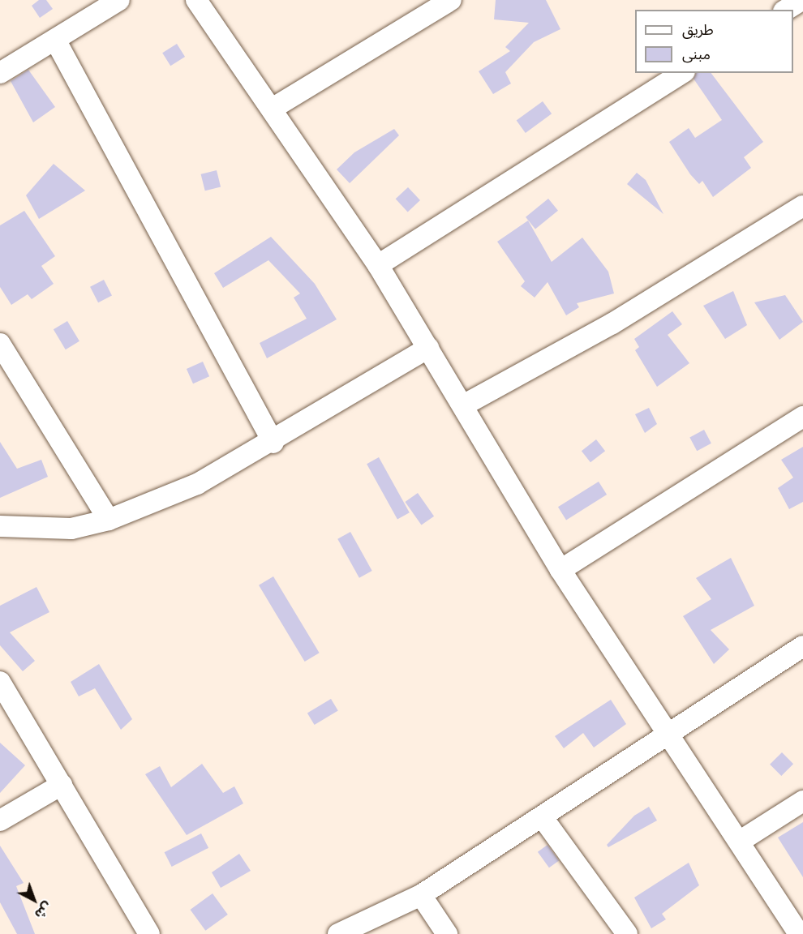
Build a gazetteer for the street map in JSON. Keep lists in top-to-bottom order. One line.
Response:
{"legend":["طريق","مبنى"],"north":"bottom right"}
